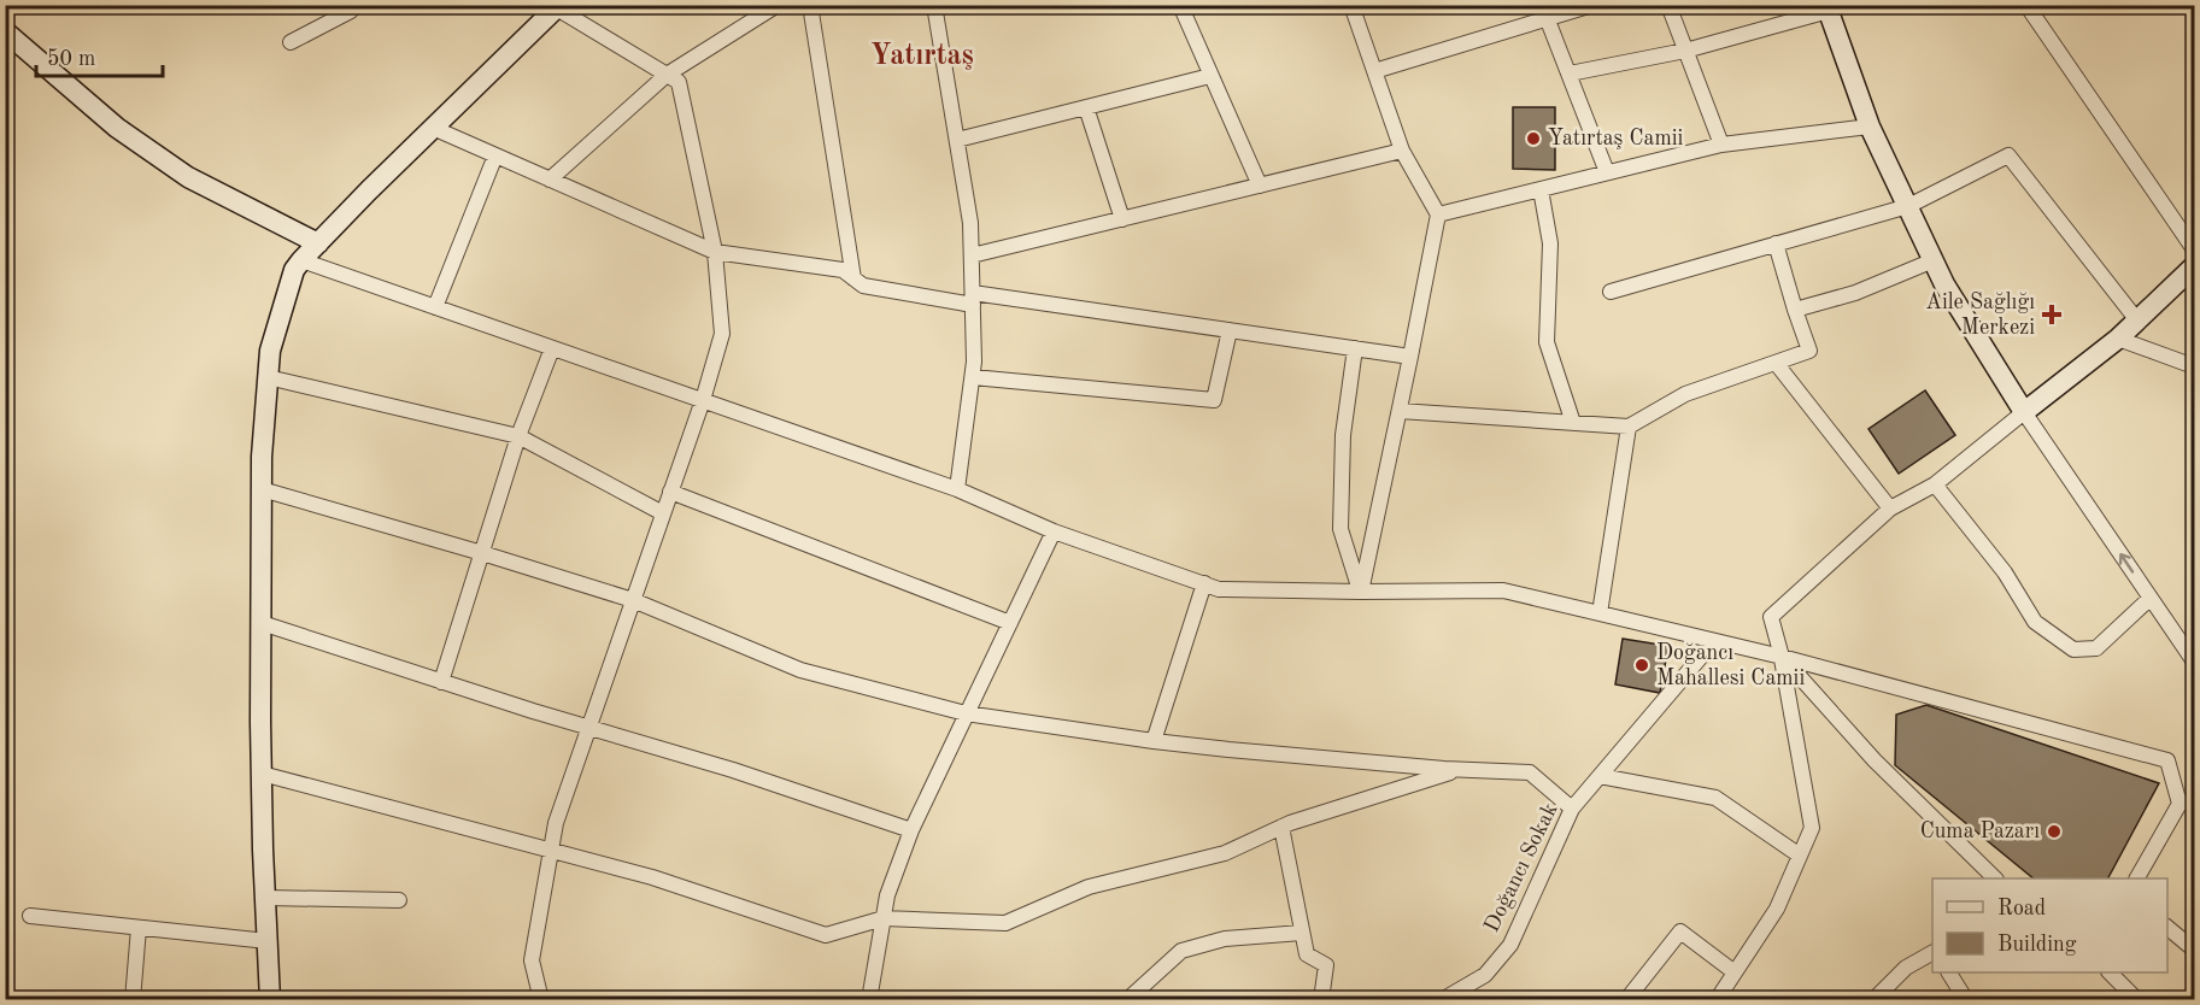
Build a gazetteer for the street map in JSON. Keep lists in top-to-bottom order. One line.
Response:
{"streets":{"street":["Doğancı Sokak"]},"districts":["Yatırtaş"],"places":{"other":["Yatırtaş Camii","Doğancı Mahallesi Camii","Cuma Pazarı"],"health":["Aile Sağlığı Merkezi"]},"legend":["Road","Building"],"scale_bar":"50 m"}
